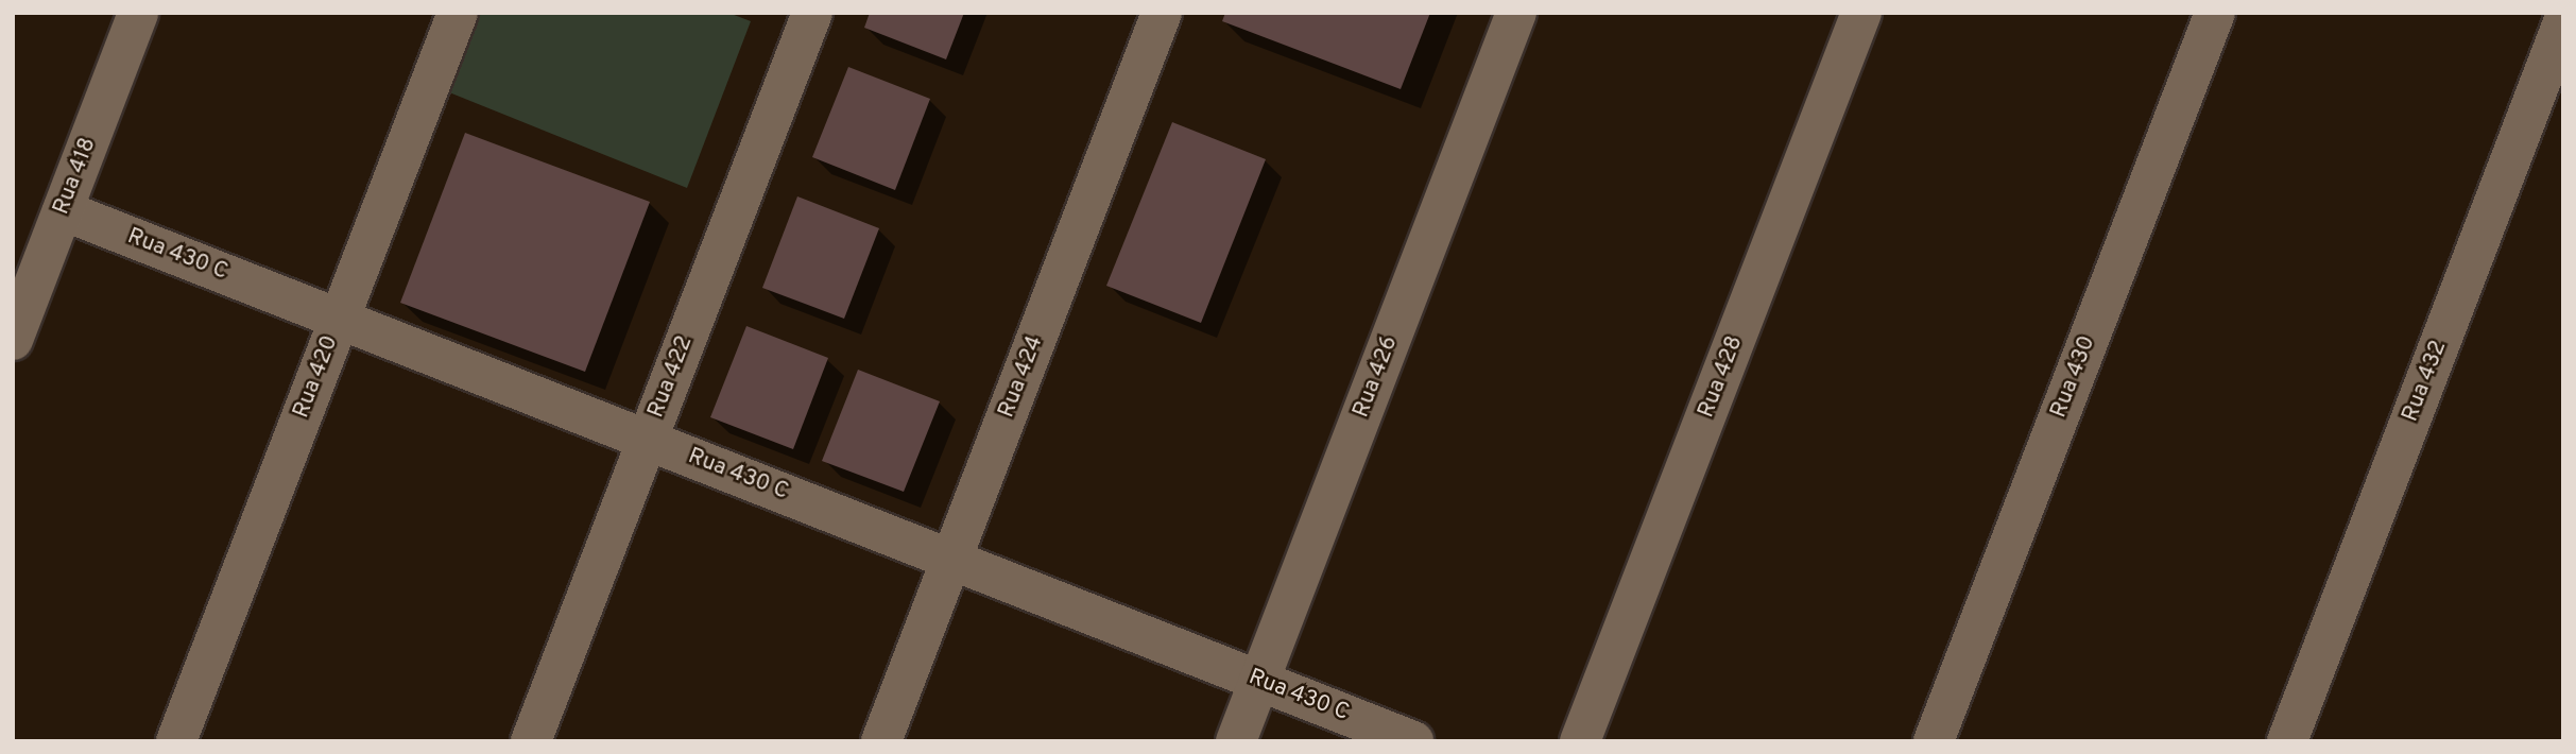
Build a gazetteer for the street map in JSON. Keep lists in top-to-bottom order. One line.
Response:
{"streets":{"street":["Rua 418","Rua 430 C","Rua 420","Rua 422","Rua 424","Rua 426","Rua 428","Rua 430","Rua 432"]},"crossings":[["Rua 418","Rua 430 C"],["Rua 430 C","Rua 420"],["Rua 430 C","Rua 422"],["Rua 430 C","Rua 424"],["Rua 430 C","Rua 426"]]}
